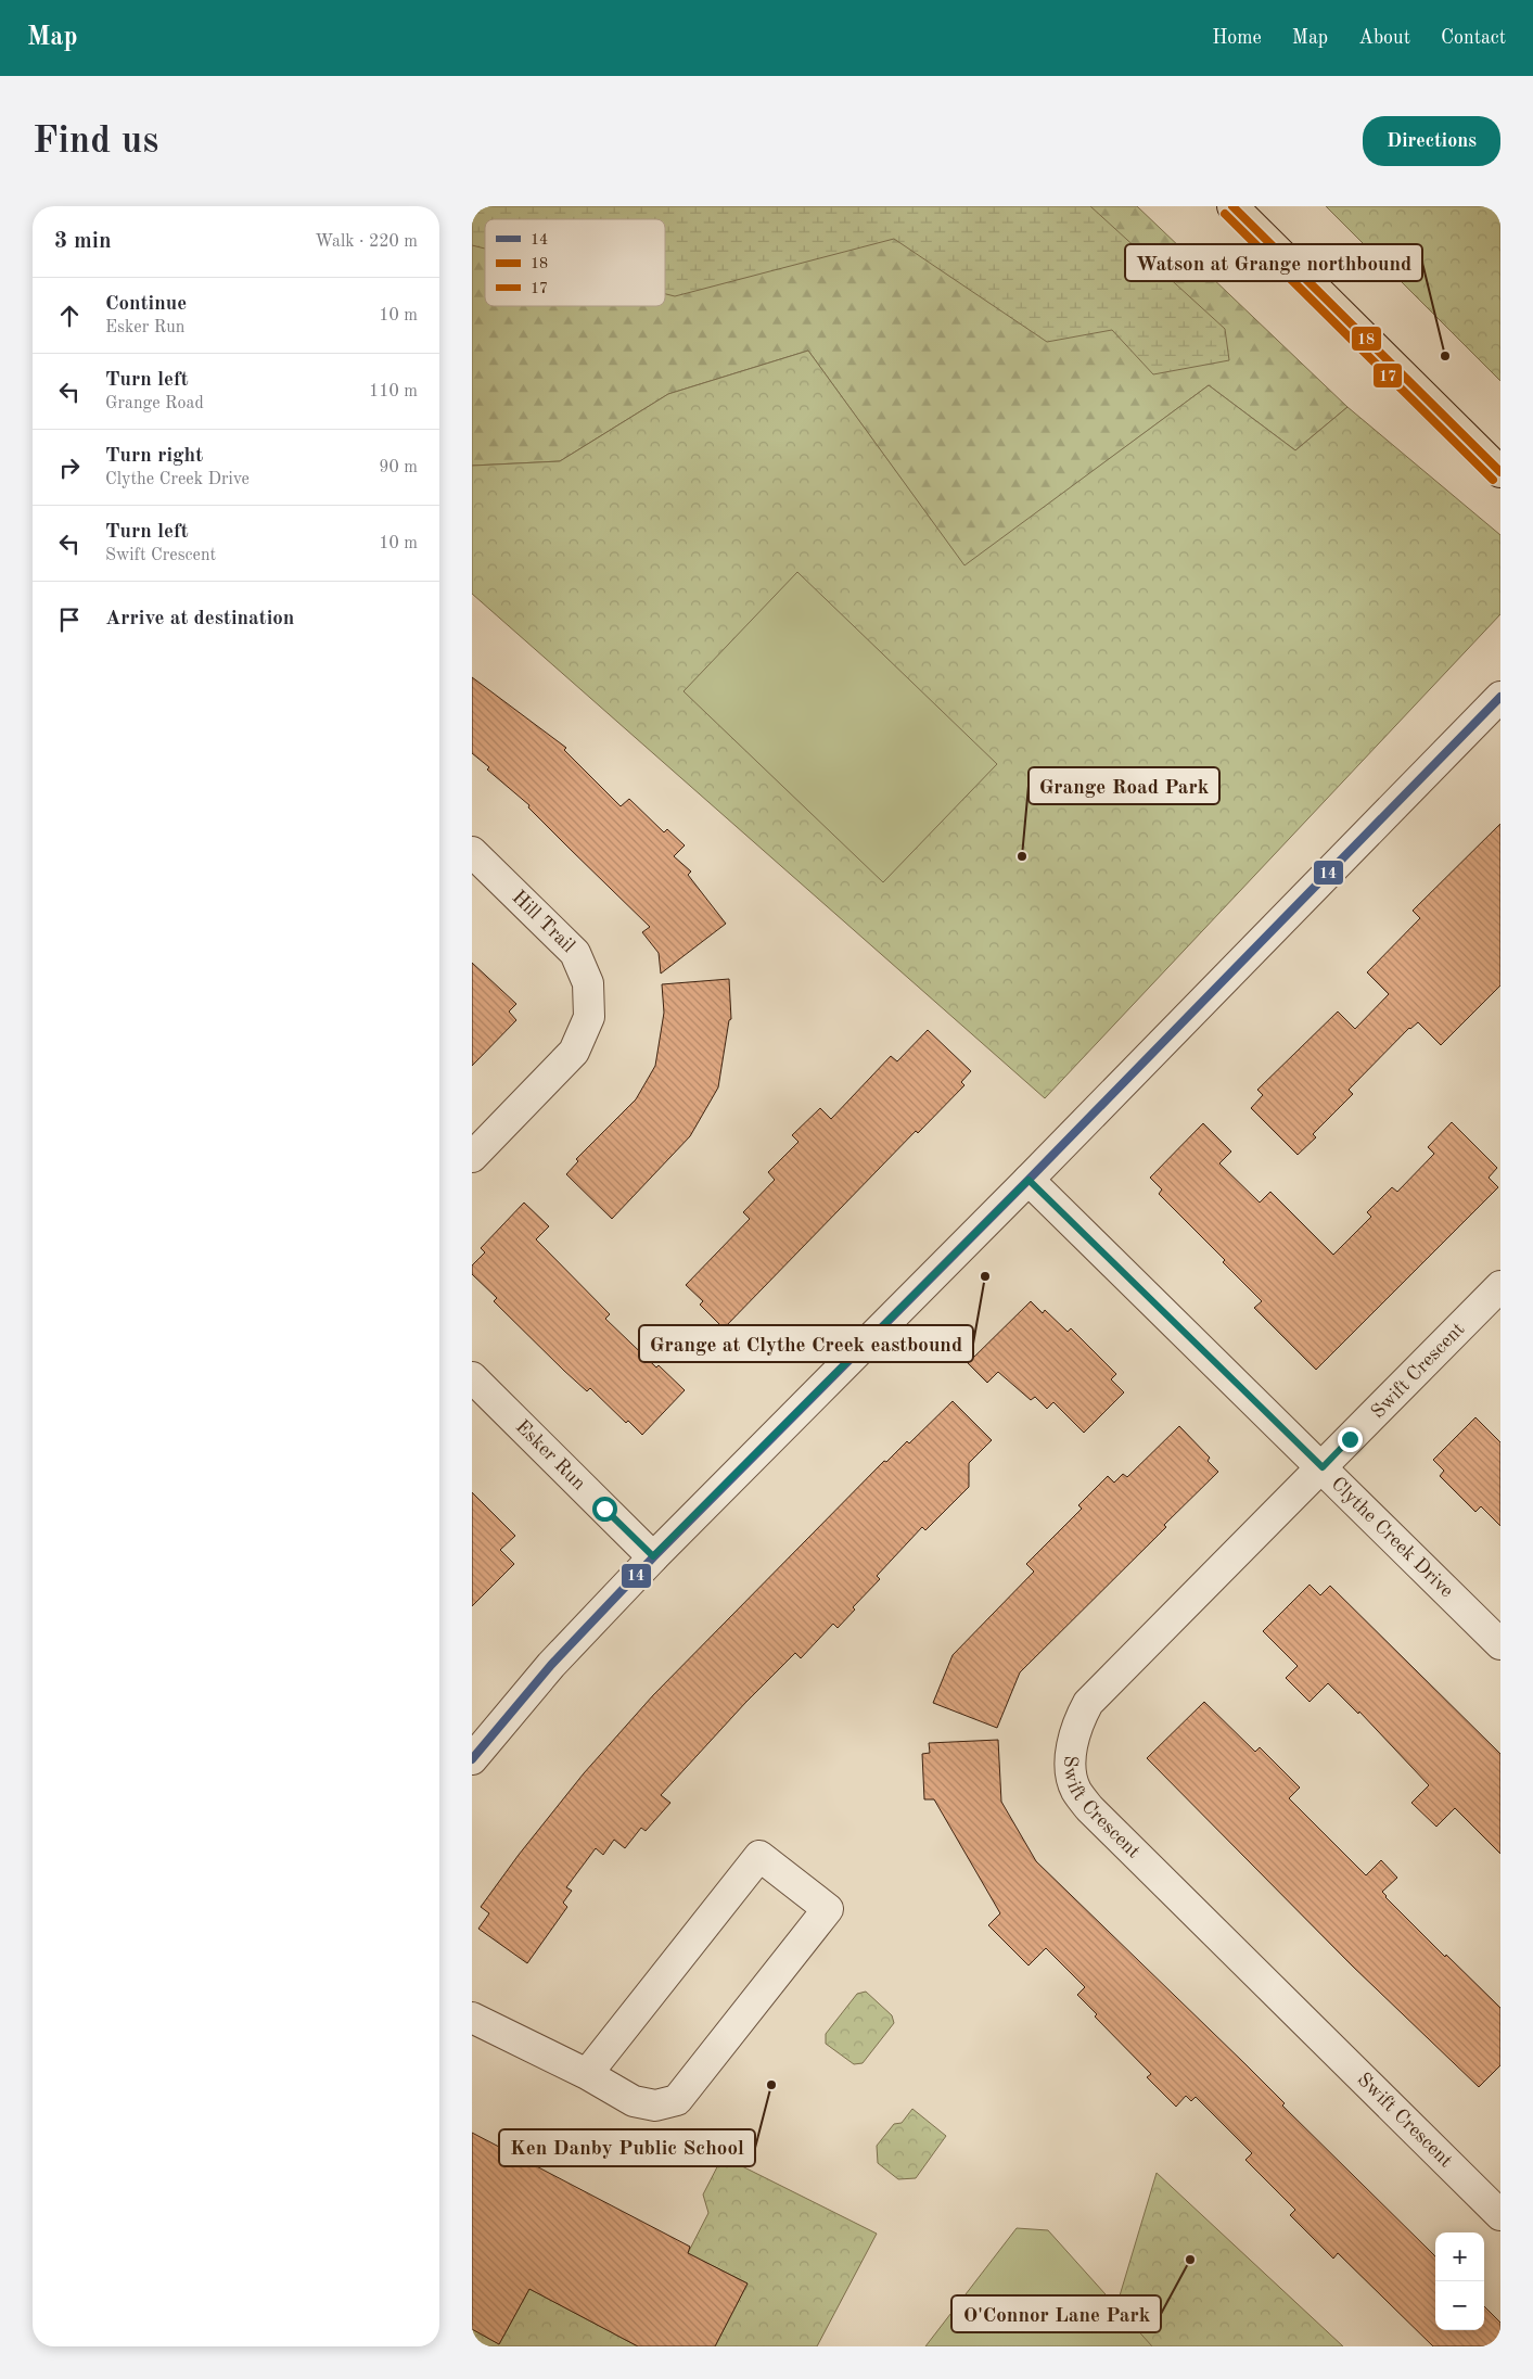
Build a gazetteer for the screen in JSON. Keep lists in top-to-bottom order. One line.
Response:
{"streets":{"street":["Hill Trail","Swift Crescent","Esker Run","Clythe Creek Drive"]},"crossings":[["Swift Crescent","Clythe Creek Drive"]],"places":["Watson at Grange northbound","Grange Road Park","Grange at Clythe Creek eastbound","Ken Danby Public School","O'Connor Lane Park"],"lines":["transit line 18","transit line 17","transit line 14"],"legend":["14","18","17"],"page":{"header":"Map","nav":["Home","Map","About","Contact"],"buttons":"Directions","title":"Find us","heading":["3 min","Walk · 220 m"],"list":[["Continue","Esker Run","10 m"],["Turn left","Grange Road","110 m"],["Turn right","Clythe Creek Drive","90 m"],["Turn left","Swift Crescent","10 m"],"Arrive at destination"],"map_buttons":["+","−"]}}
